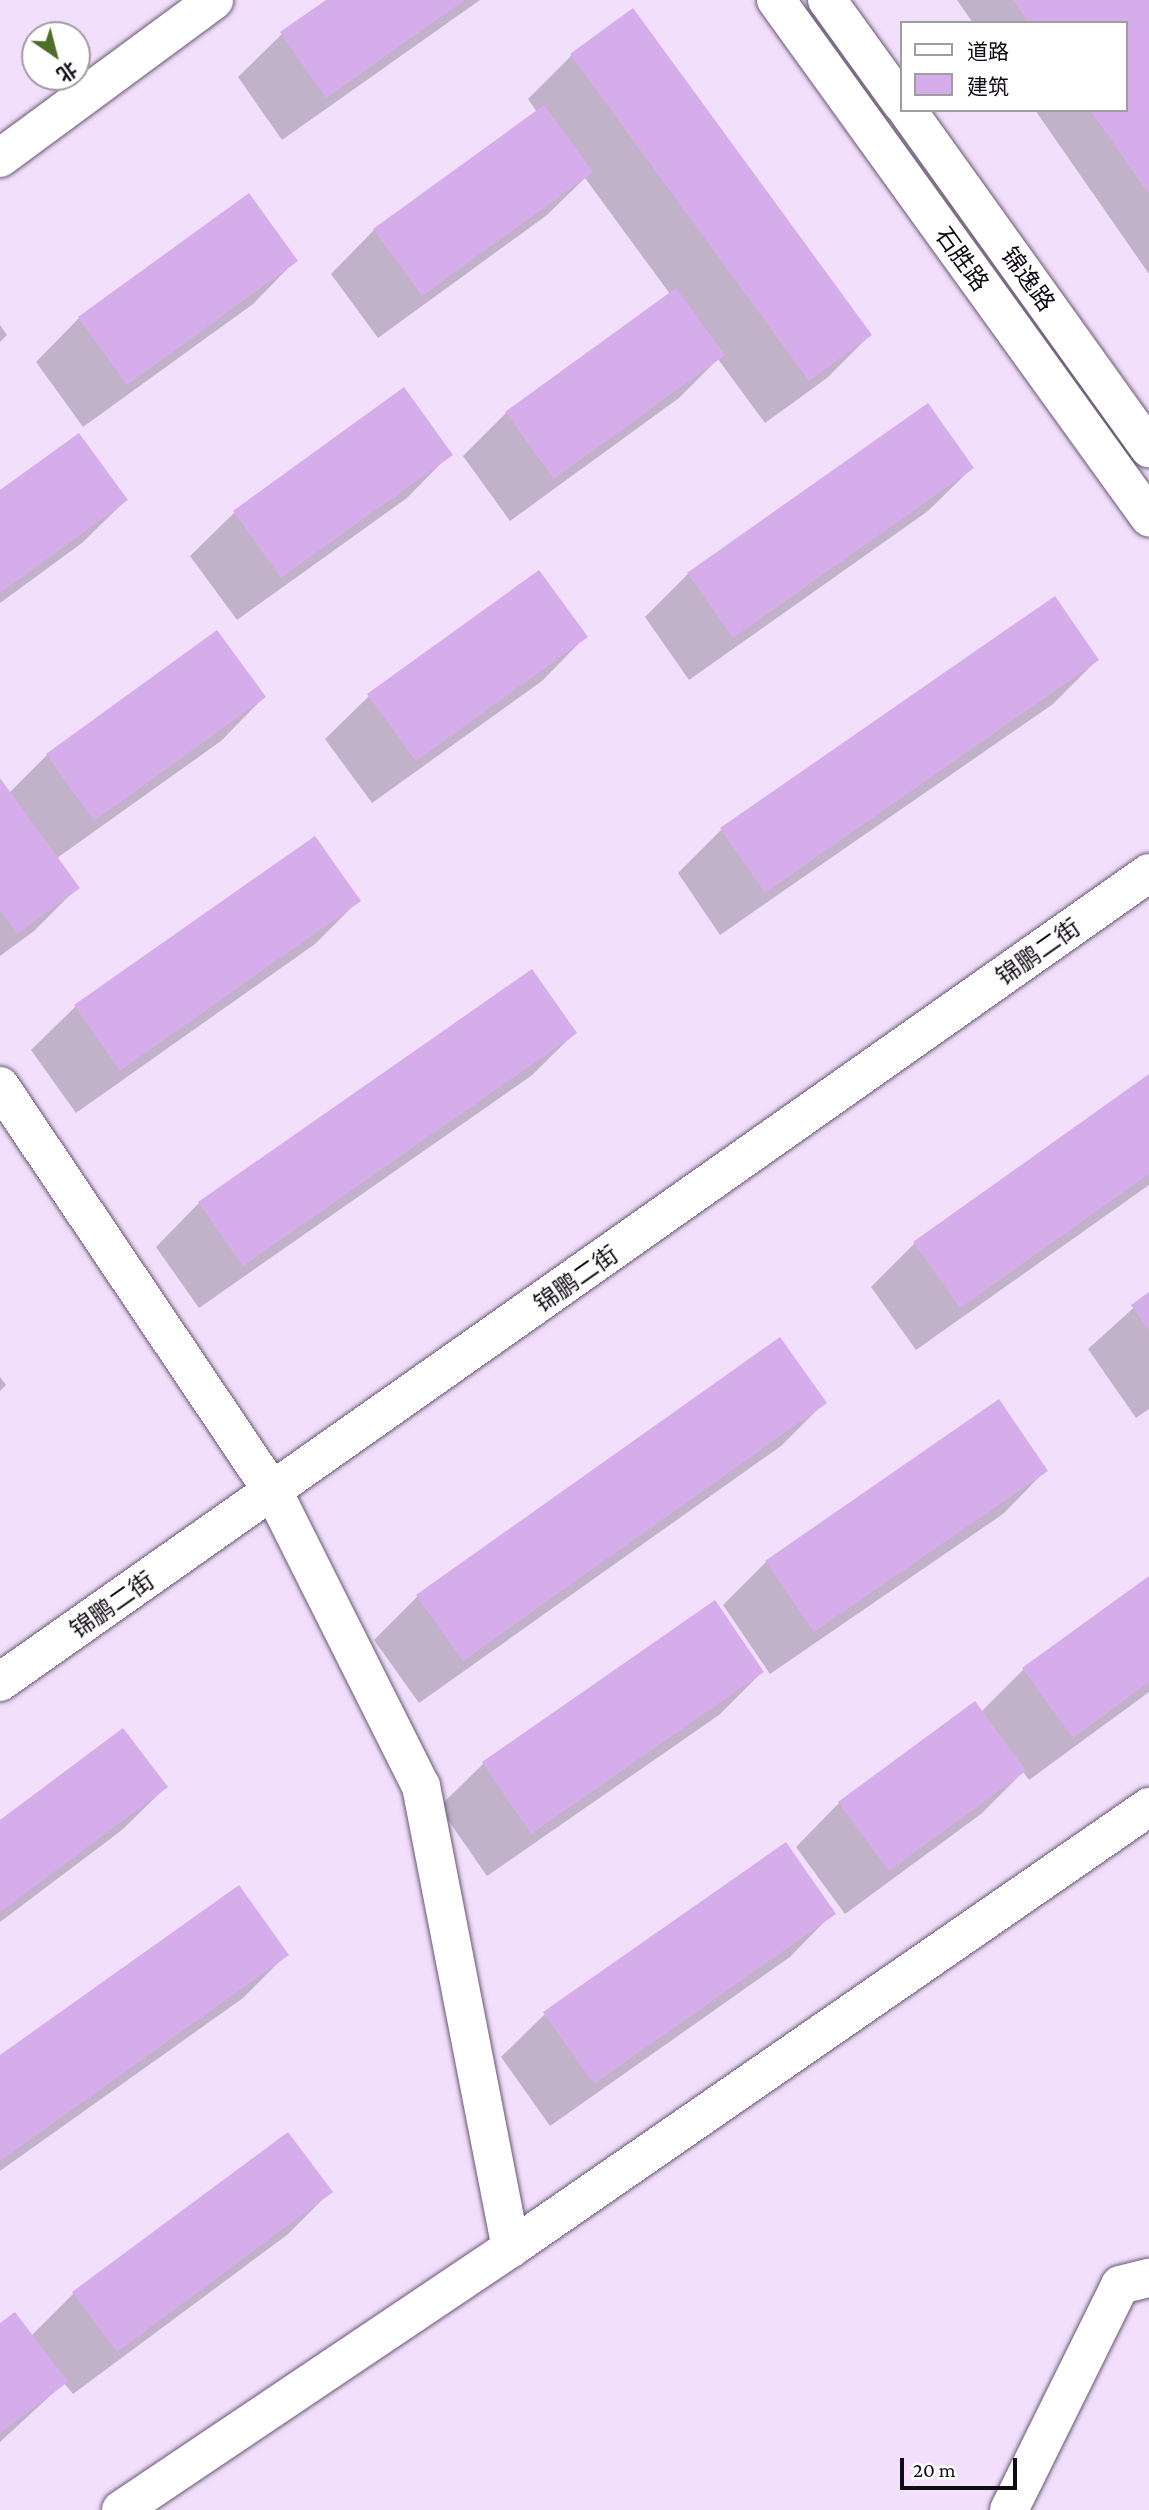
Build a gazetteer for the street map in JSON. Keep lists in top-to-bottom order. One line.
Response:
{"streets":{"street":["石胜路","锦逸路","锦鹏二街"]},"legend":["道路","建筑"],"scale_bar":"20 m","north":"bottom right"}
